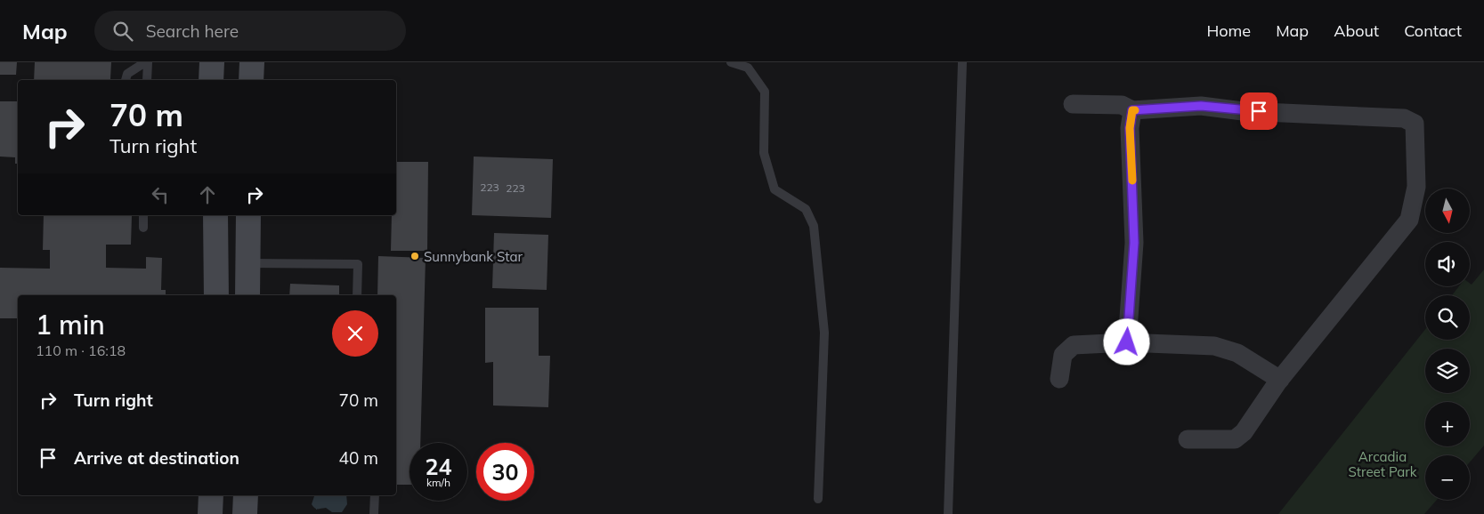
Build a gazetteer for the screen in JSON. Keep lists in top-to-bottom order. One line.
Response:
{"parks":["Arcadia Street Park"],"places":["Sunnybank Star"],"house_numbers":["223","223"],"north":"bottom","page":{"header":"Map","search":"Search here","nav":["Home","Map","About","Contact"],"turn":["70 m","Turn right"],"map_buttons":["+","−"],"heading":["1 min","110 m · 16:18"],"list":[{"name":"Turn right","value":"70 m"},{"name":"Arrive at destination","value":"40 m"}],"speed":"24 km/h","limit":"30"}}
